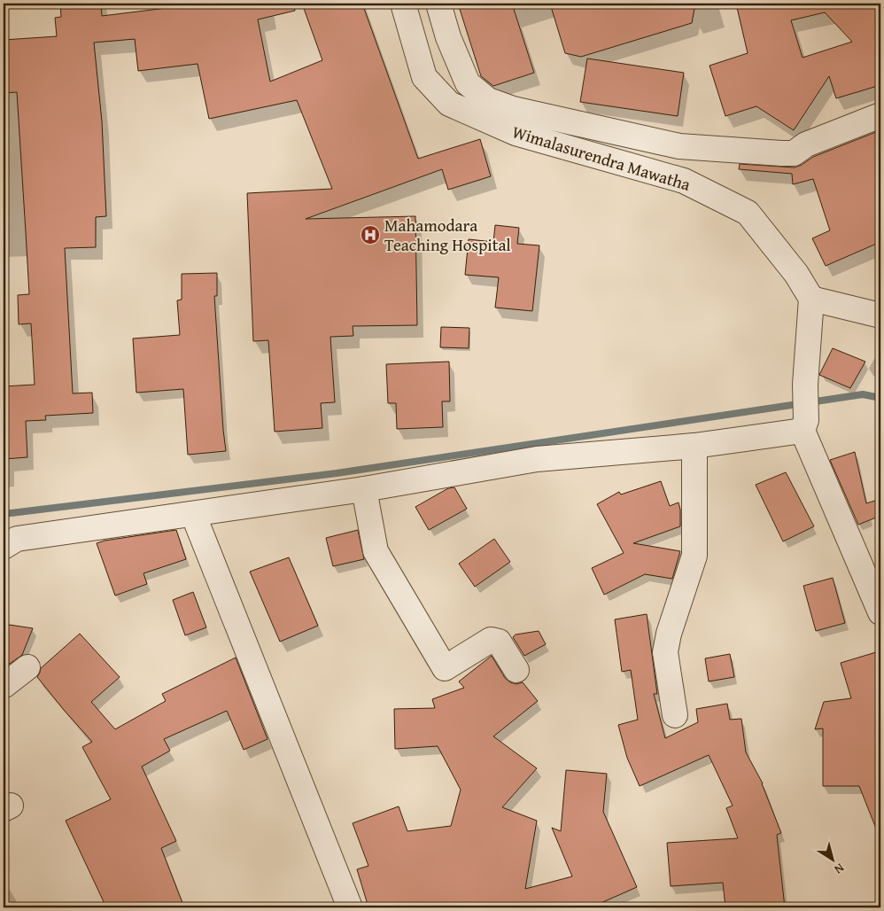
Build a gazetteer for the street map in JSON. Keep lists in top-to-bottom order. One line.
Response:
{"streets":{"street":["Wimalasurendra Mawatha"]},"places":{"hospital":["Mahamodara Teaching Hospital"]},"north":"bottom right"}
